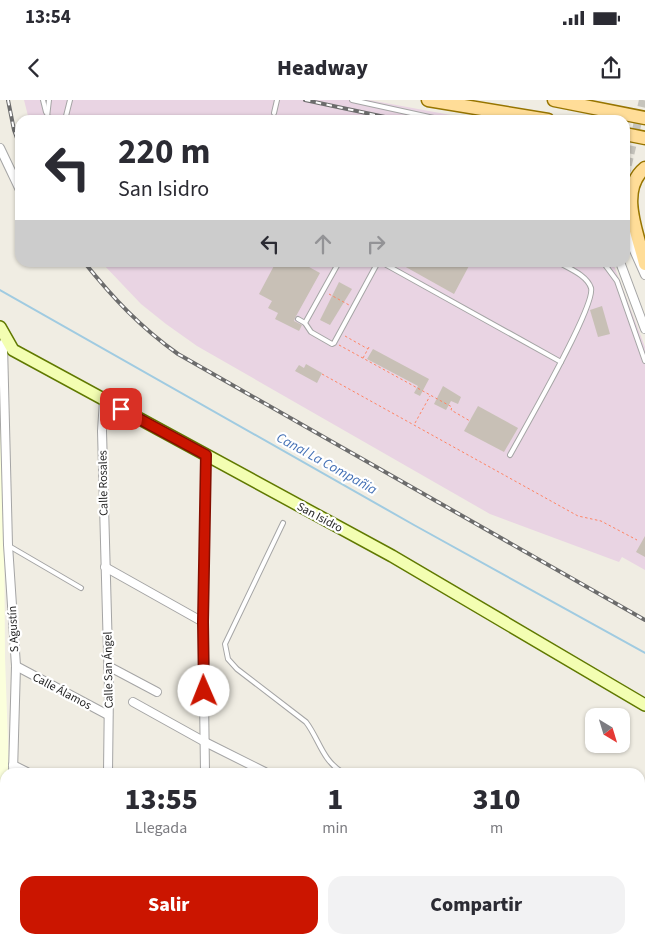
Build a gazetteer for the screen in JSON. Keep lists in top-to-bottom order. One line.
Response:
{"streets":{"main road":["San Isidro"],"street":["Calle Rosales","S Agustín","Calle San Ángel","Calle Álamos"]},"crossings":[["Calle Rosales","San Isidro"],["Calle Rosales","Calle San Ángel"],["San Isidro","S Agustín"],["S Agustín","Calle Álamos"],["Calle San Ángel","Calle Álamos"]],"water":["Canal La Compañia"],"north":"bottom right","page":{"status":"13:54","header":"Headway","turn":["220 m","San Isidro"],"eta":["13:55","Llegada","1","min","310","m"],"buttons":["Salir","Compartir"]}}
